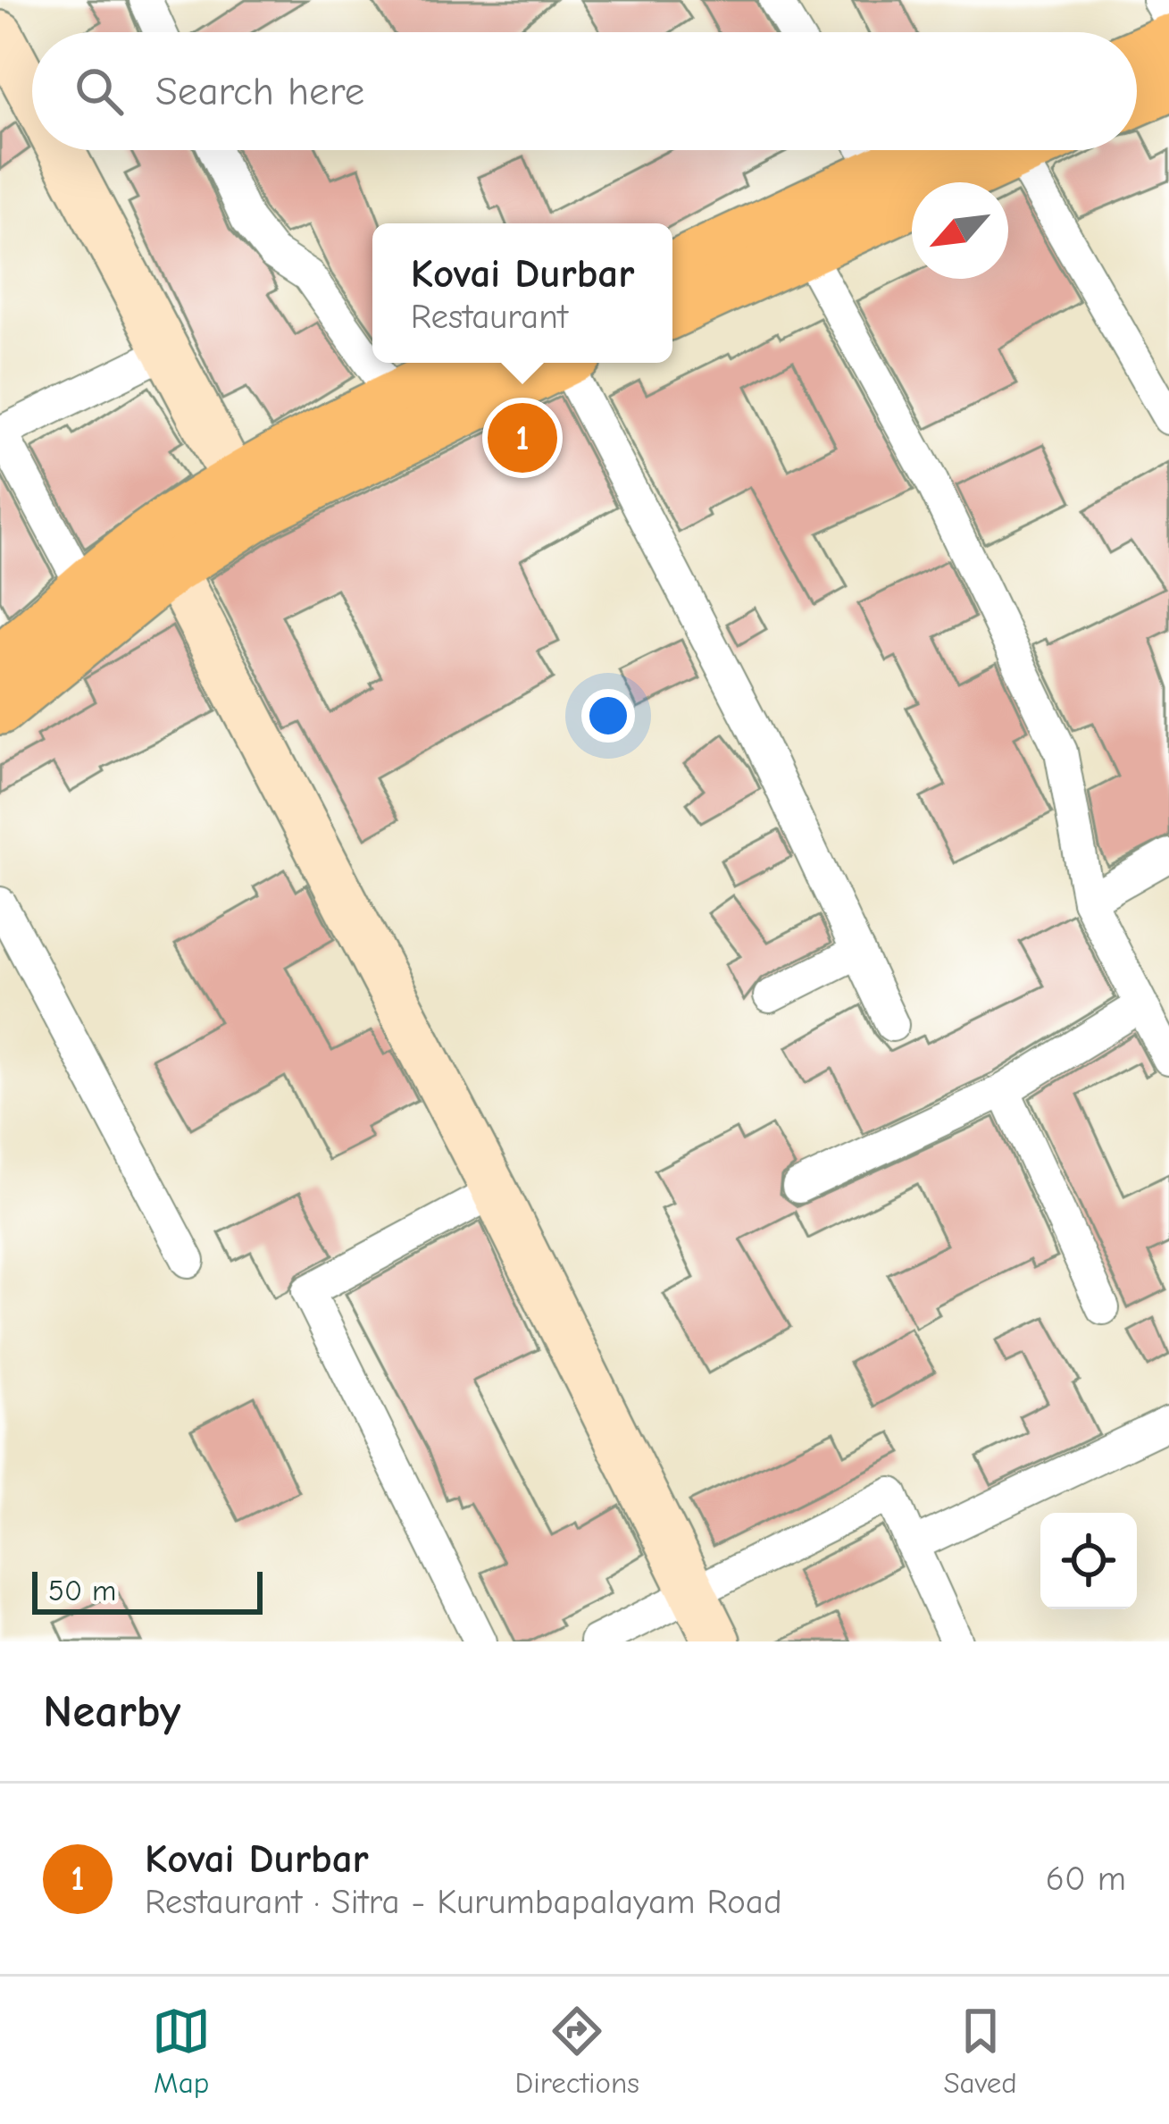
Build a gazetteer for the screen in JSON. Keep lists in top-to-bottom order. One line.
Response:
{"scale_bar":"50 m","north":"bottom left","page":{"search":"Search here","popup":["Kovai Durbar","Restaurant"],"pins":"1","scale":"50 m","heading":"Nearby","list":[{"mark":"1","name":"Kovai Durbar","note":"Restaurant · Sitra - Kurumbapalayam Road","value":"60 m"}],"nav":["Map","Directions","Saved"]}}
